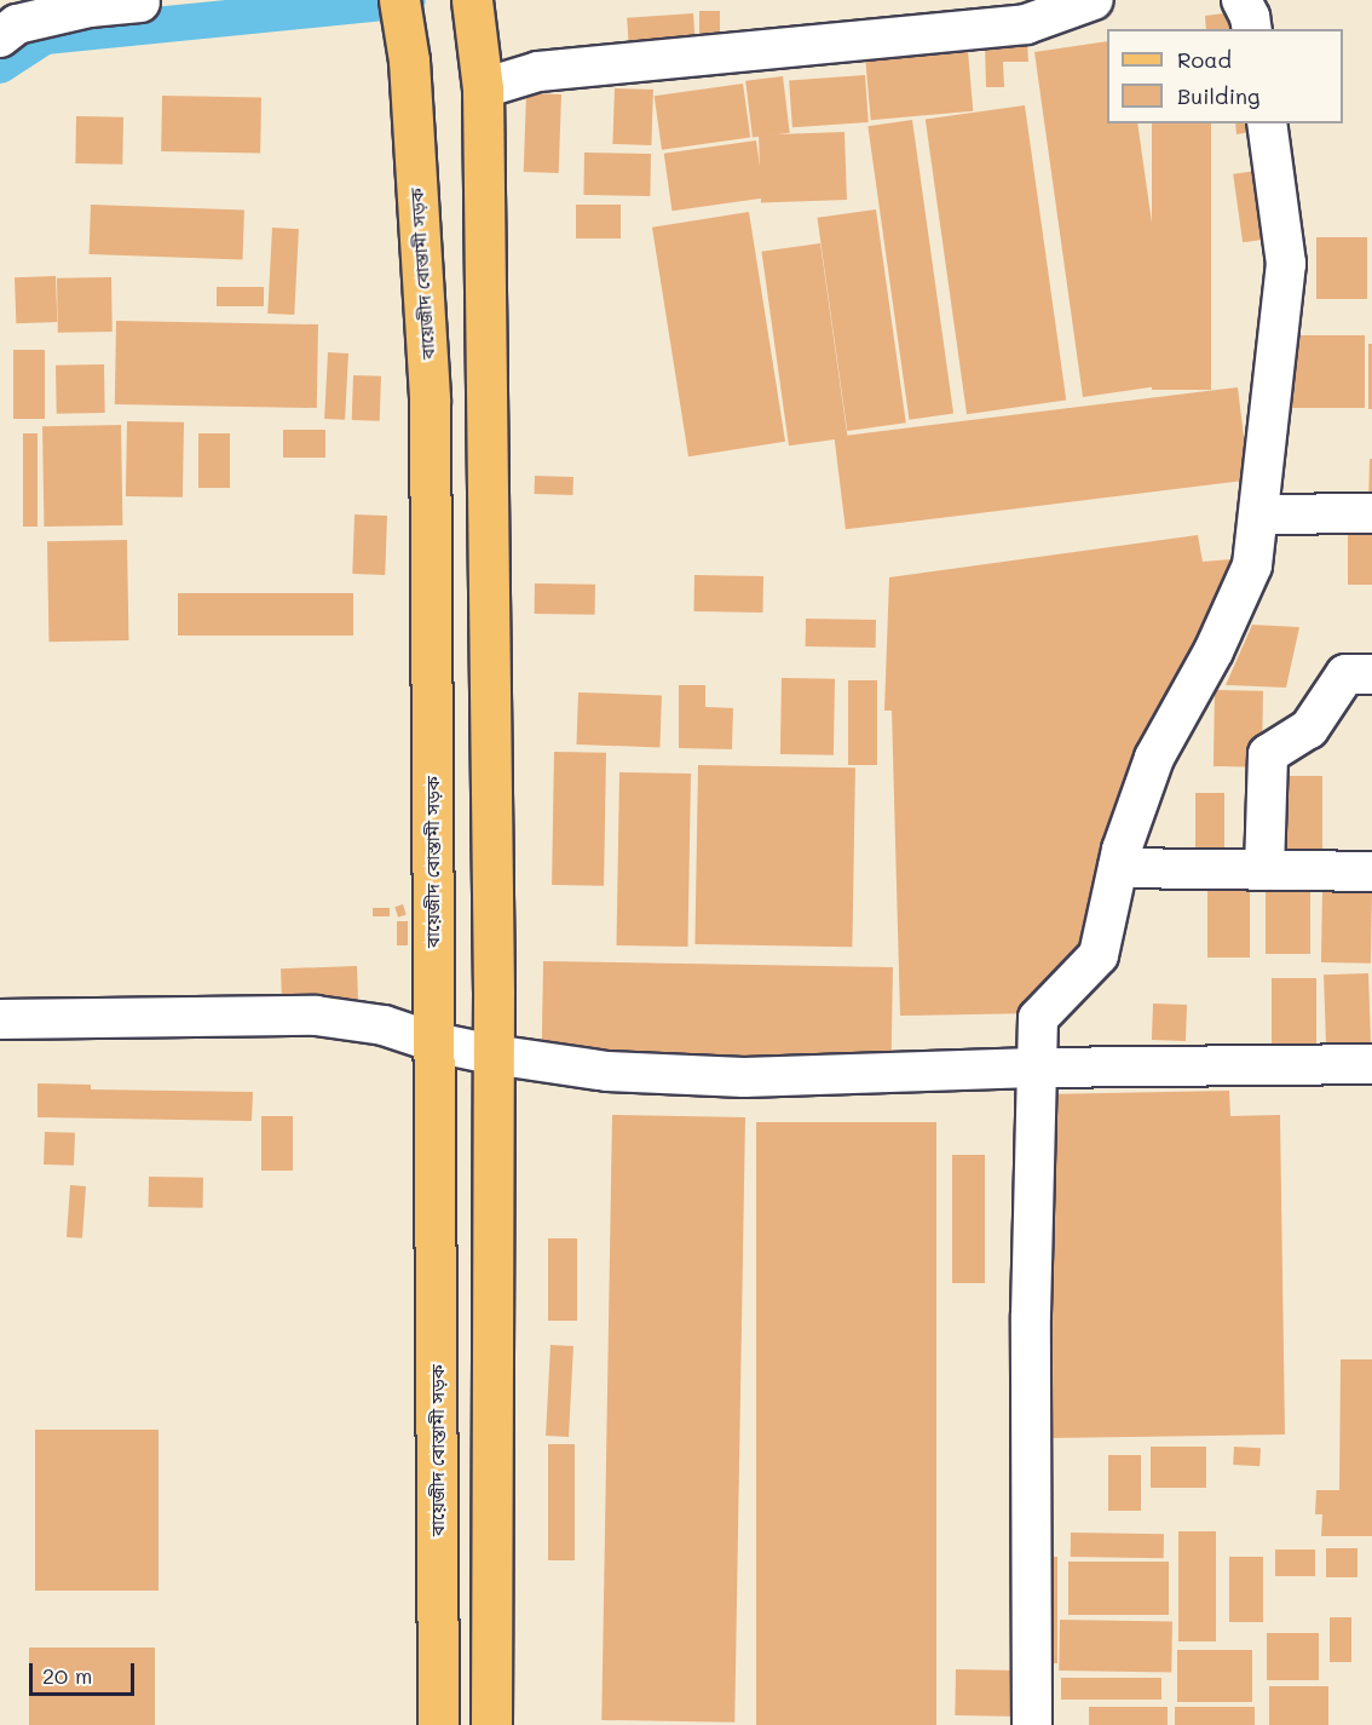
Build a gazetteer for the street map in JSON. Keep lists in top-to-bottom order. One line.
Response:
{"streets":{"main road":["বায়েজীদ বোস্তামী সড়ক"]},"legend":["Road","Building"],"scale_bar":"20 m"}
